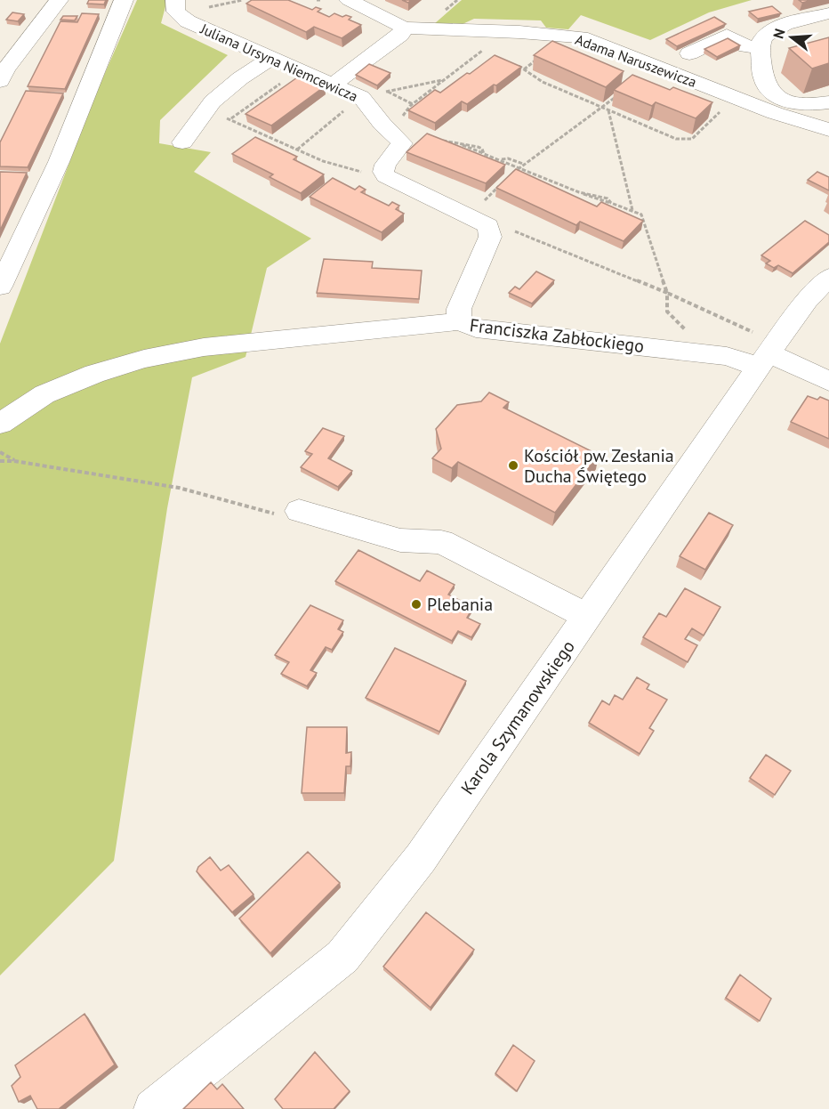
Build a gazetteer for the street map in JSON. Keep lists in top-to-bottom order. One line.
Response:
{"streets":{"street":["Adama Naruszewicza","Juliana Ursyna Niemcewicza","Franciszka Zabłockiego","Karola Szymanowskiego"]},"crossings":[["Franciszka Zabłockiego","Karola Szymanowskiego"]],"places":["Kościół pw. Zesłania Ducha Świętego","Plebania"],"north":"left"}
